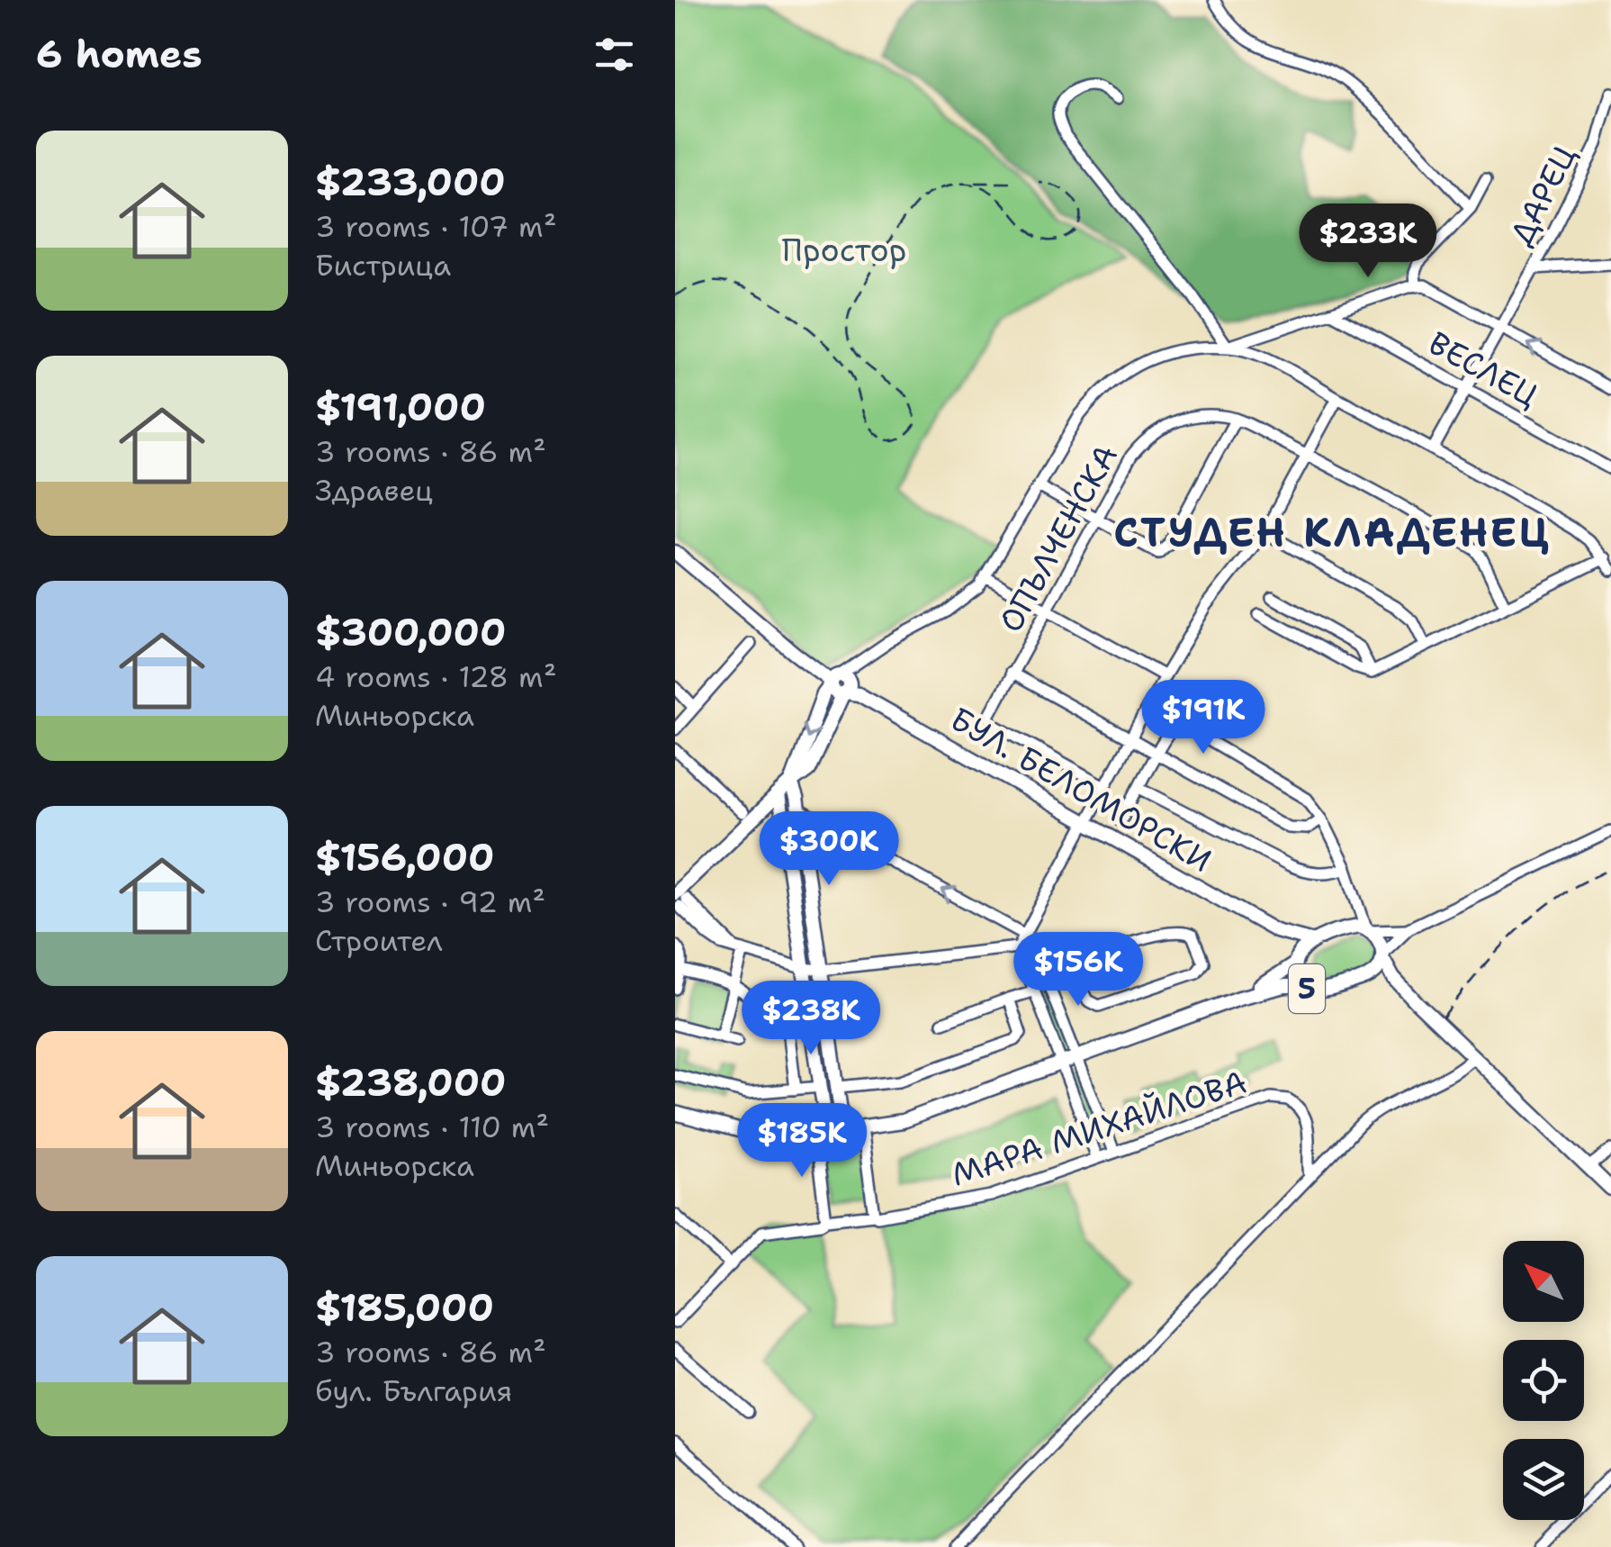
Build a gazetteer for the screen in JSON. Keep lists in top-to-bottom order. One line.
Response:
{"streets":{"main road":["БУЛ. БЕЛОМОРСКИ","5"],"street":["ДАРЕЦ","ВЕСЛЕЦ","ОПЪЛЧЕНСКА","МАРА МИХАЙЛОВА"]},"crossings":[["ДАРЕЦ","ВЕСЛЕЦ"],["БУЛ. БЕЛОМОРСКИ","5"]],"districts":["СТУДЕН КЛАДЕНЕЦ"],"parks":["Простор"],"north":"top left","page":{"heading":"6 homes","list":[{"name":"$233,000","note":"3 rooms · 107 m² · Бистрица"},{"name":"$191,000","note":"3 rooms · 86 m² · Здравец"},{"name":"$300,000","note":"4 rooms · 128 m² · Миньорска"},{"name":"$156,000","note":"3 rooms · 92 m² · Строител"},{"name":"$238,000","note":"3 rooms · 110 m² · Миньорска"},{"name":"$185,000","note":"3 rooms · 86 m² · бул. България"}],"price":["$233K","$191K","$300K","$156K","$238K","$185K"]}}
